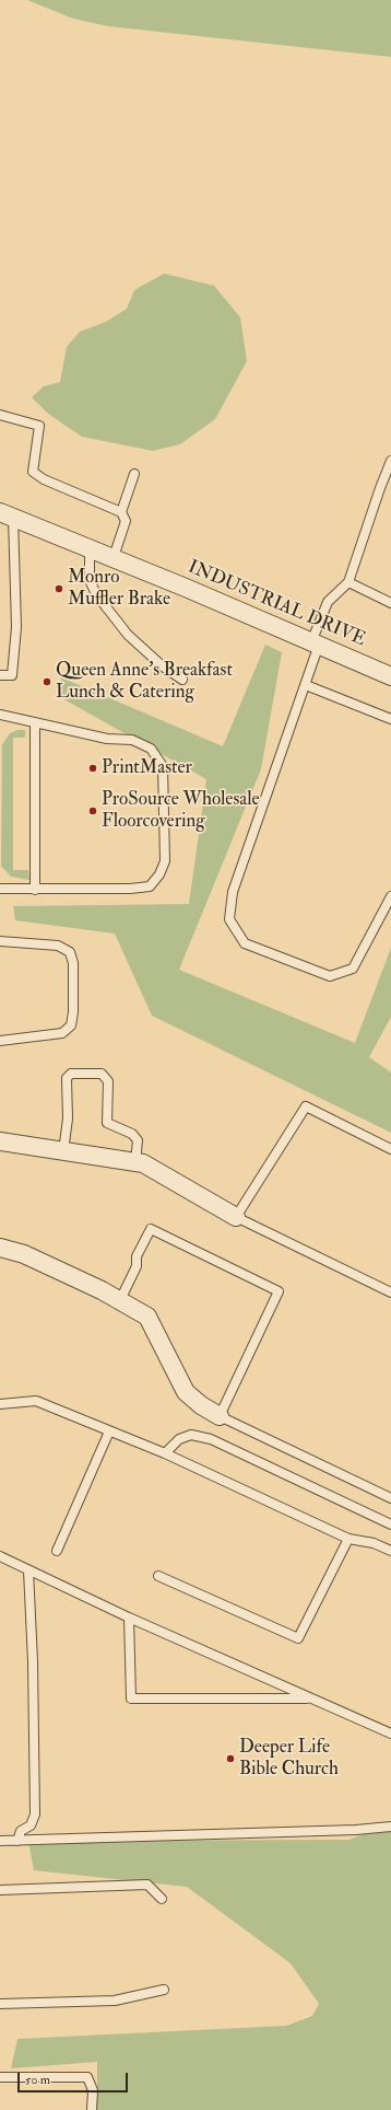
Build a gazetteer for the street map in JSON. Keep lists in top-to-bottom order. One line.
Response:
{"streets":{"street":["INDUSTRIAL DRIVE"]},"places":["Monro Muffler Brake","Queen Anne's Breakfast Lunch & Catering","PrintMaster","ProSource Wholesale Floorcovering","Deeper Life Bible Church"],"scale_bar":"50 m"}
